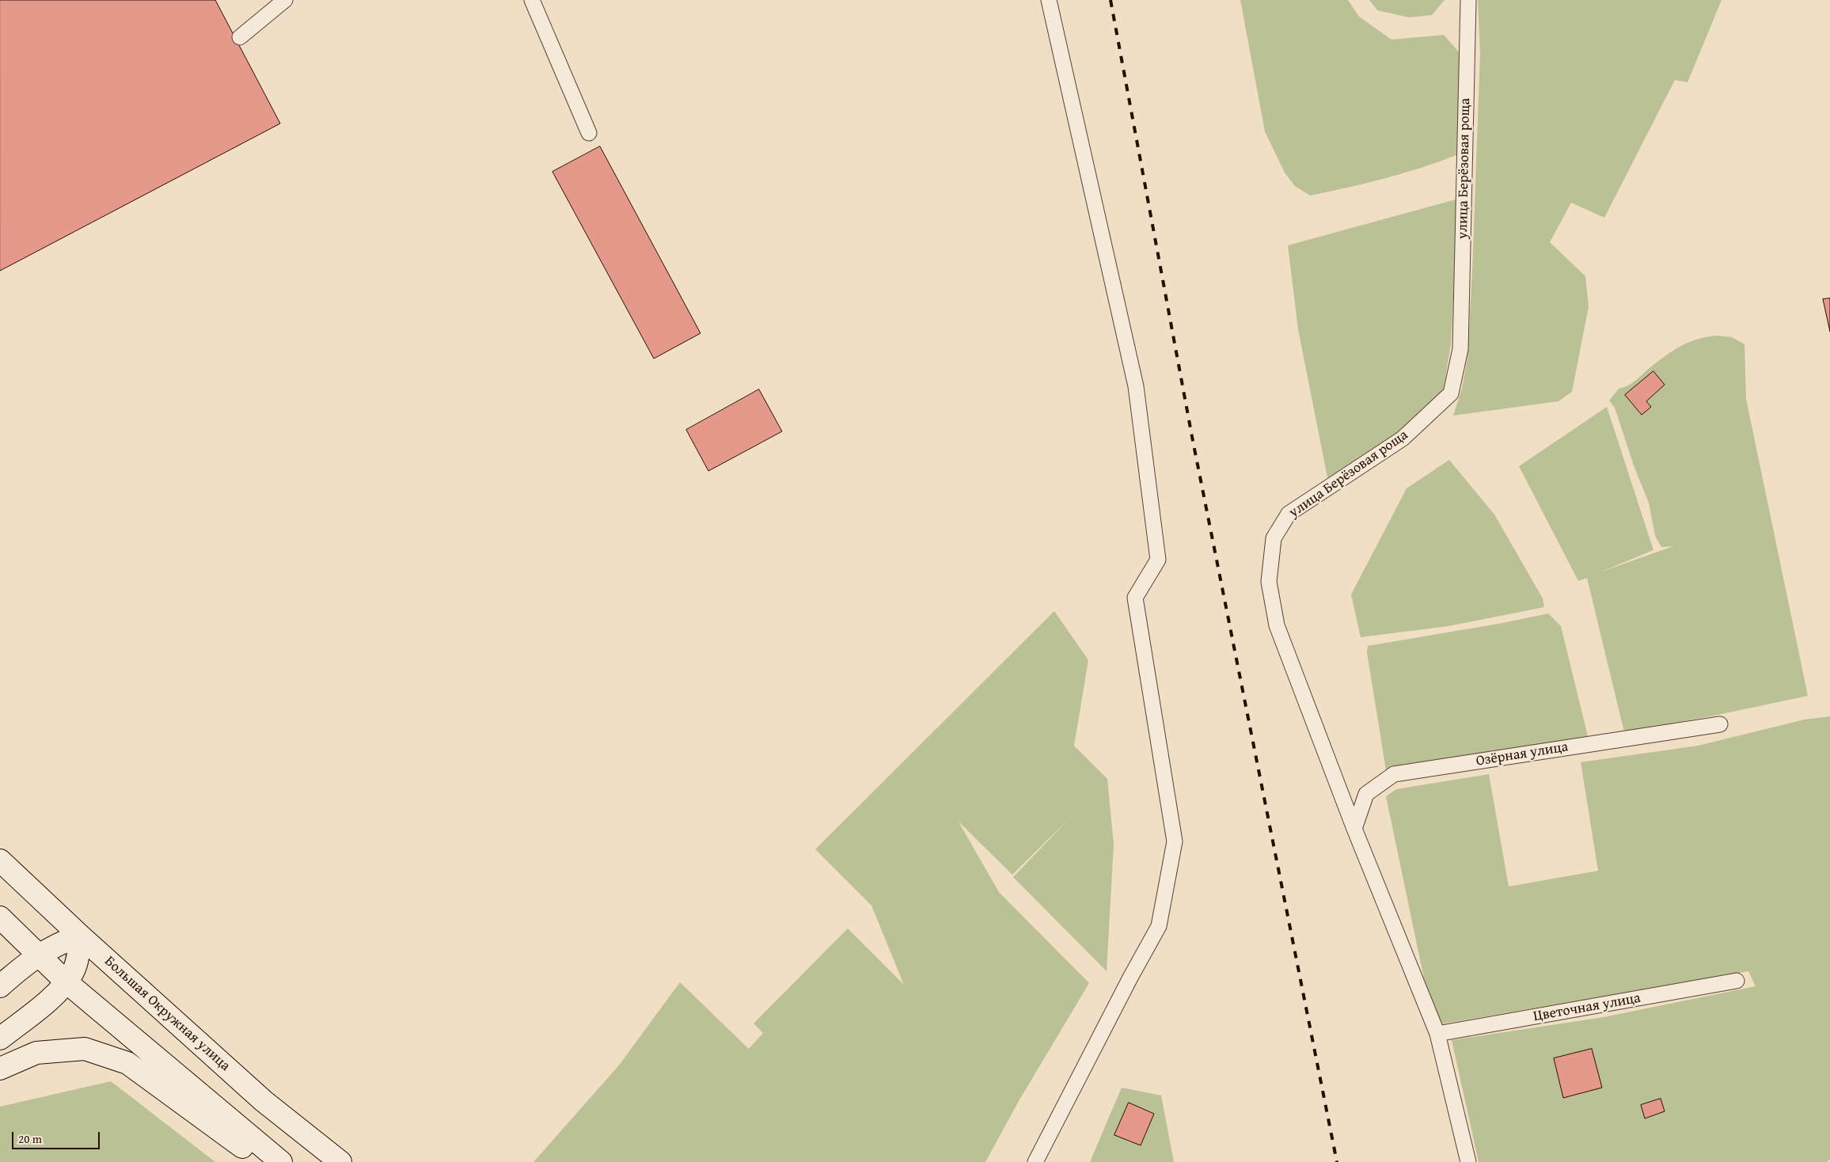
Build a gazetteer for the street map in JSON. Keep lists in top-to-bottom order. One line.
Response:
{"streets":{"main road":["Большая Окружная улица"],"lane":["улица Берёзовая роща","Озёрная улица","Цветочная улица"]},"crossings":[["улица Берёзовая роща","Озёрная улица"],["улица Берёзовая роща","Цветочная улица"]],"scale_bar":"20 m"}
